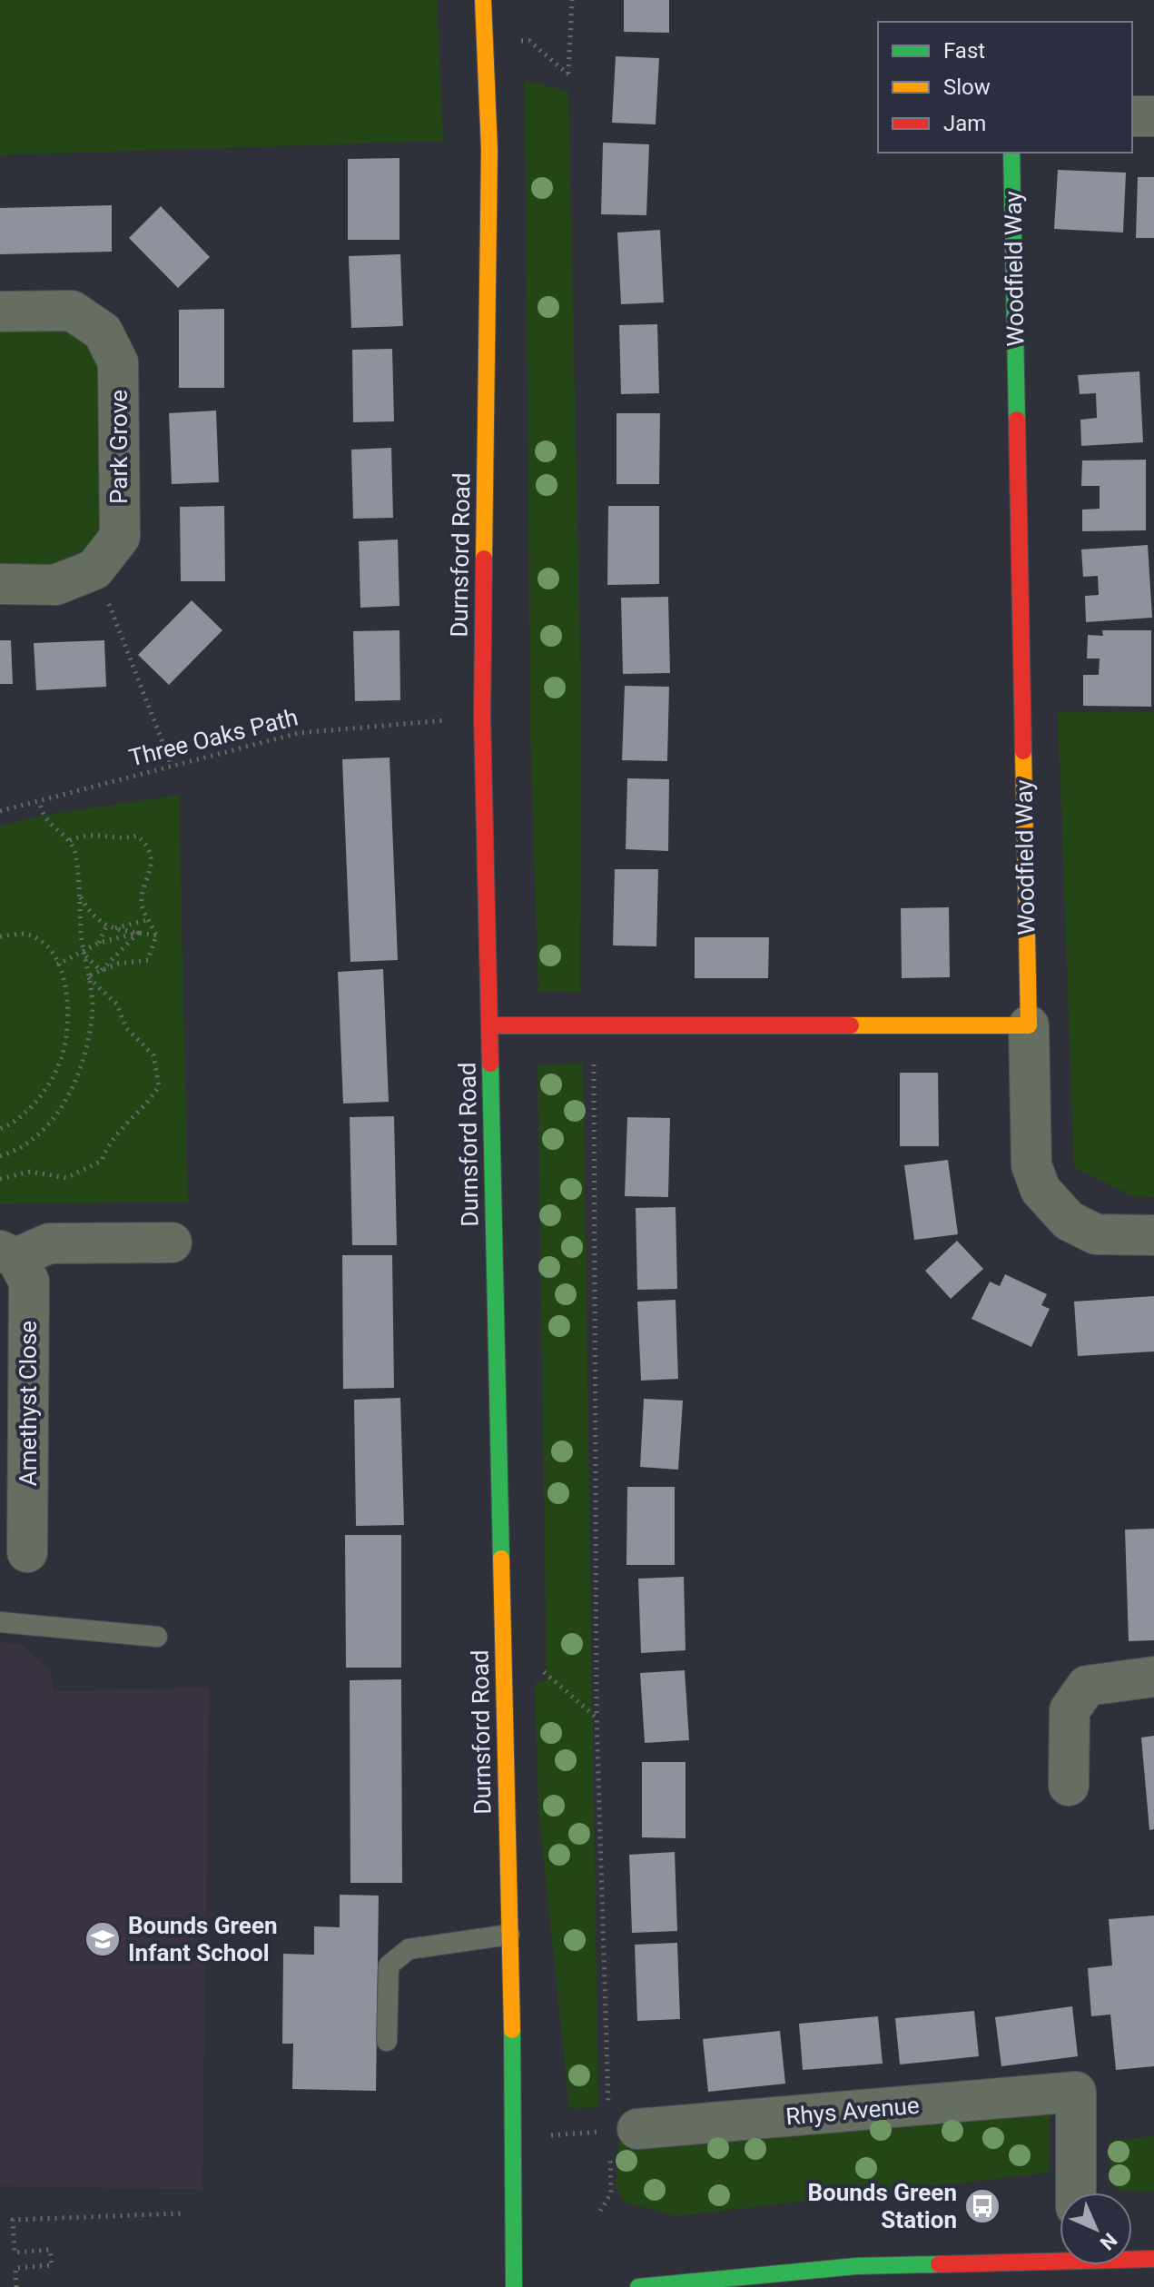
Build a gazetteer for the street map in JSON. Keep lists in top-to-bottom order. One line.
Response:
{"streets":{"main road":["Woodfield Way","Durnsford Road"],"street":["Park Grove","Amethyst Close","Rhys Avenue"],"path":["Three Oaks Path"]},"crossings":[["Durnsford Road","Three Oaks Path"]],"places":{"school or university":["Bounds Green Infant School"],"bus stop":["Bounds Green Station"]},"legend":["Fast","Slow","Jam"],"north":"bottom right"}
